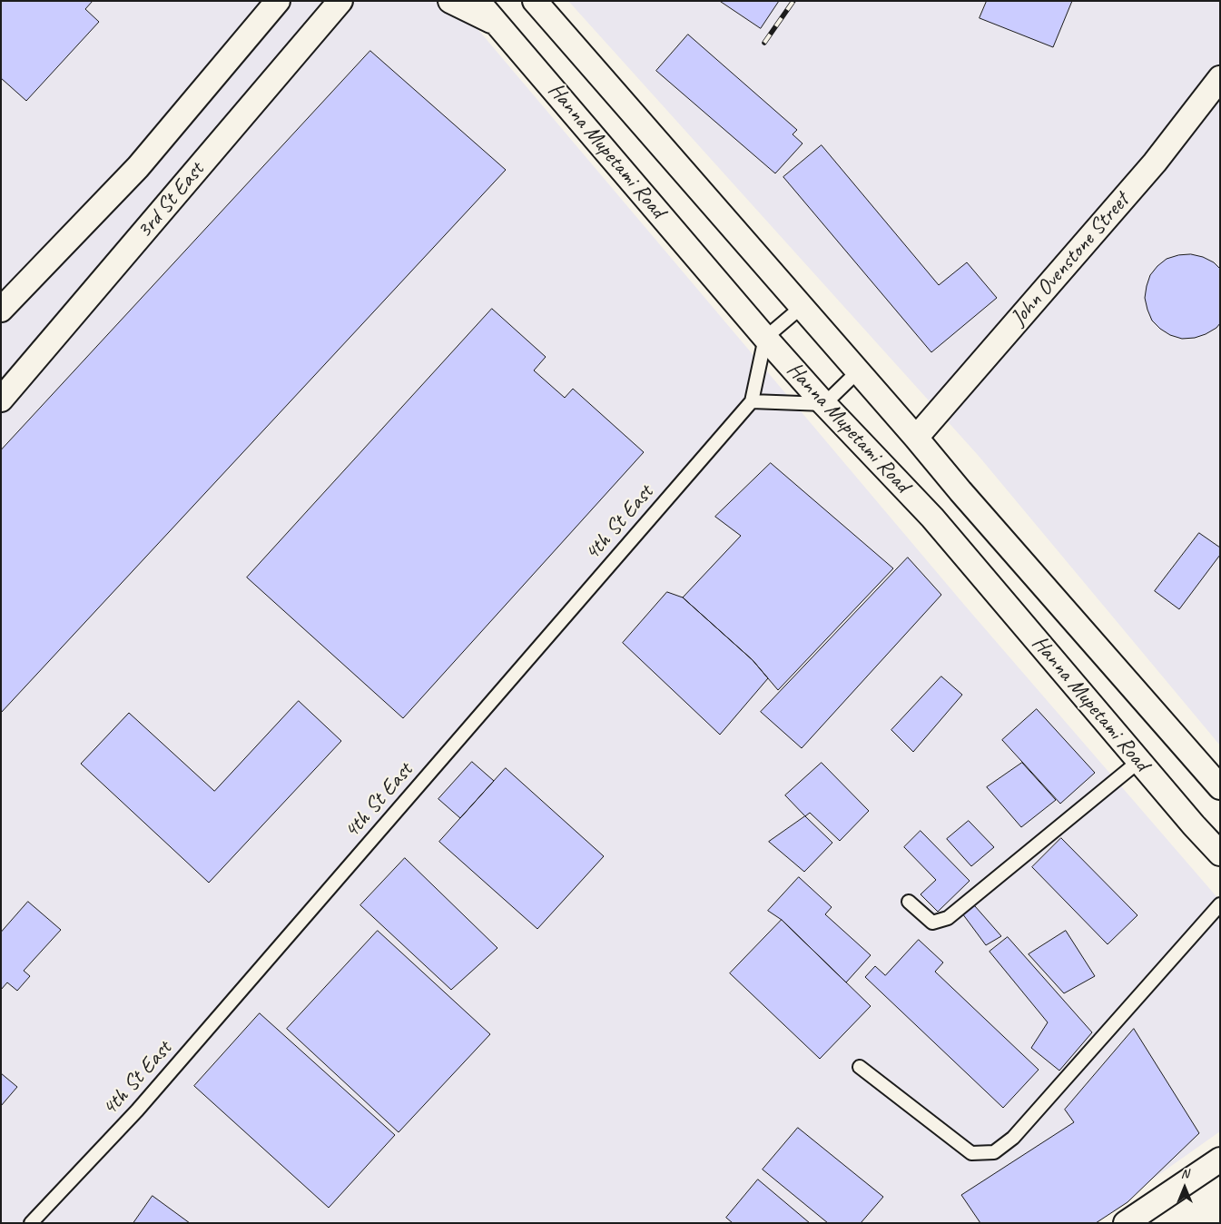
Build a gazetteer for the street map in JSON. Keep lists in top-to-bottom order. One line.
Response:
{"streets":{"street":["Hanna Mupetami Road","3rd St East","John Ovenstone Street"],"lane":["4th St East"]},"crossings":[["Hanna Mupetami Road","John Ovenstone Street"],["Hanna Mupetami Road","4th St East"]],"north":"top"}
